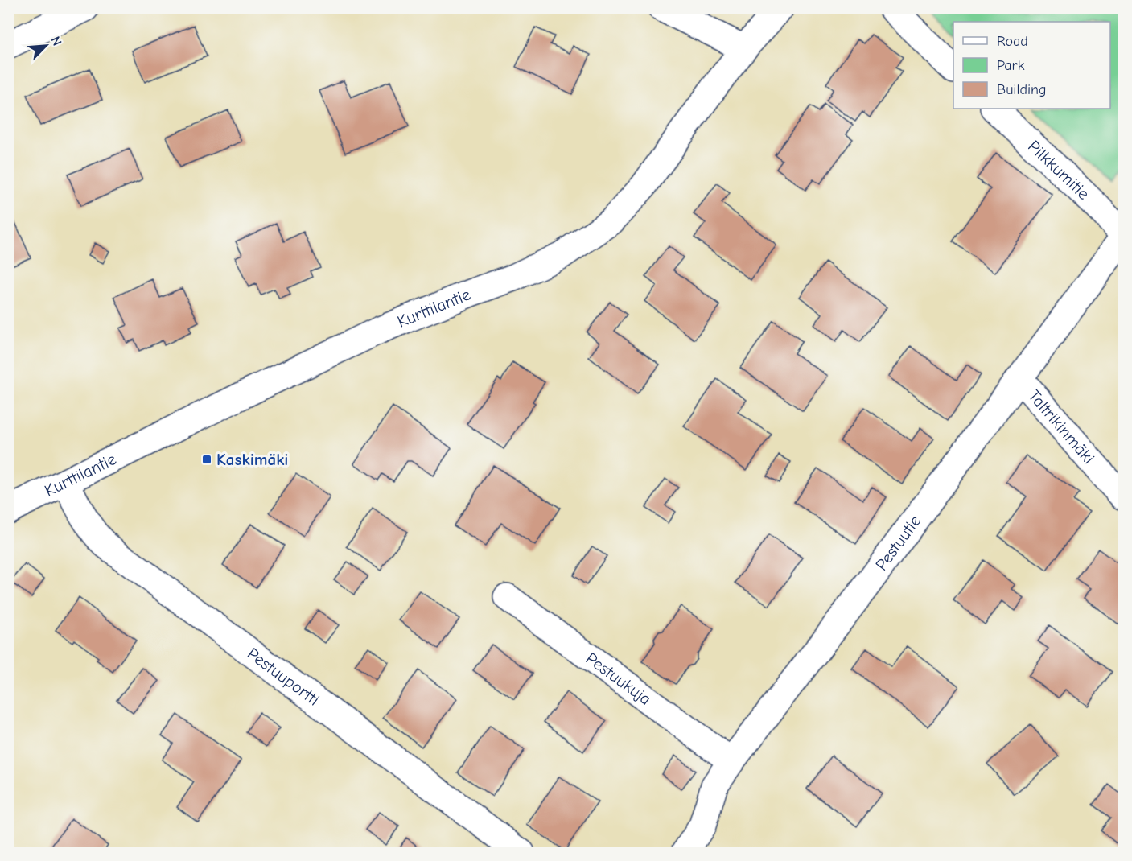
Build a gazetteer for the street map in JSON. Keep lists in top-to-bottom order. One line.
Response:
{"streets":{"street":["Pilkkumitie","Kurttilantie","Taltrikinmäki","Pestuutie","Pestuuportti","Pestuukuja"]},"crossings":[["Pilkkumitie","Pestuutie"],["Kurttilantie","Pestuuportti"],["Taltrikinmäki","Pestuutie"],["Pestuutie","Pestuukuja"]],"places":{"transit":["Kaskimäki"]},"legend":["Road","Park","Building"],"north":"top right"}
